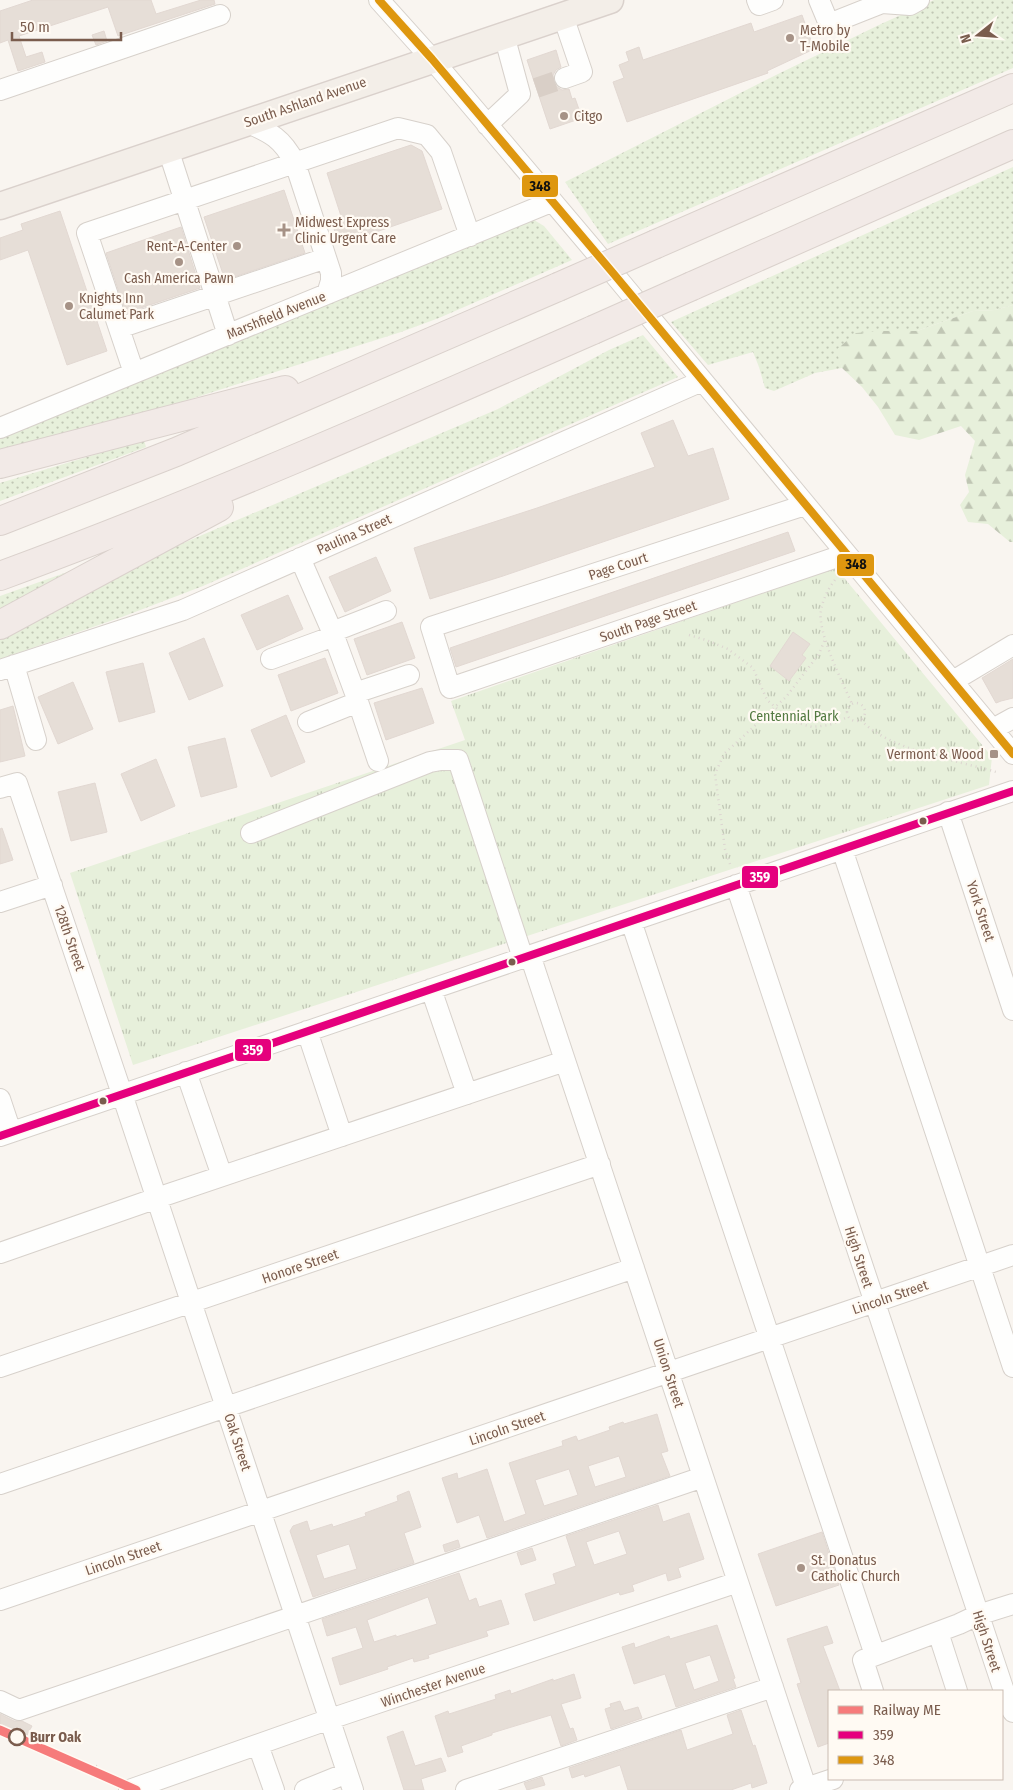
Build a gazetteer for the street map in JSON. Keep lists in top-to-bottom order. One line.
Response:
{"streets":{"main road":["South Ashland Avenue"],"street":["Marshfield Avenue","Paulina Street","Page Court","South Page Street","York Street","128th Street","High Street","Honore Street","Lincoln Street","Union Street","Oak Street","Winchester Avenue"]},"crossings":[["Page Court","South Page Street"],["128th Street","Oak Street"],["High Street","Lincoln Street"],["Honore Street","Union Street"],["Honore Street","Oak Street"],["Lincoln Street","Union Street"],["Lincoln Street","Oak Street"],["Union Street","Winchester Avenue"],["Oak Street","Winchester Avenue"]],"parks":["Centennial Park"],"places":{"other":["Metro by T-Mobile","Citgo","Rent-A-Center","Cash America Pawn","Knights Inn Calumet Park","St. Donatus Catholic Church","Burr Oak"],"health":["Midwest Express Clinic Urgent Care"],"transit":["Vermont & Wood"]},"lines":["transit line 348","transit line 359","rail line ME"],"legend":["Railway ME","359","348"],"scale_bar":"50 m","north":"left"}
